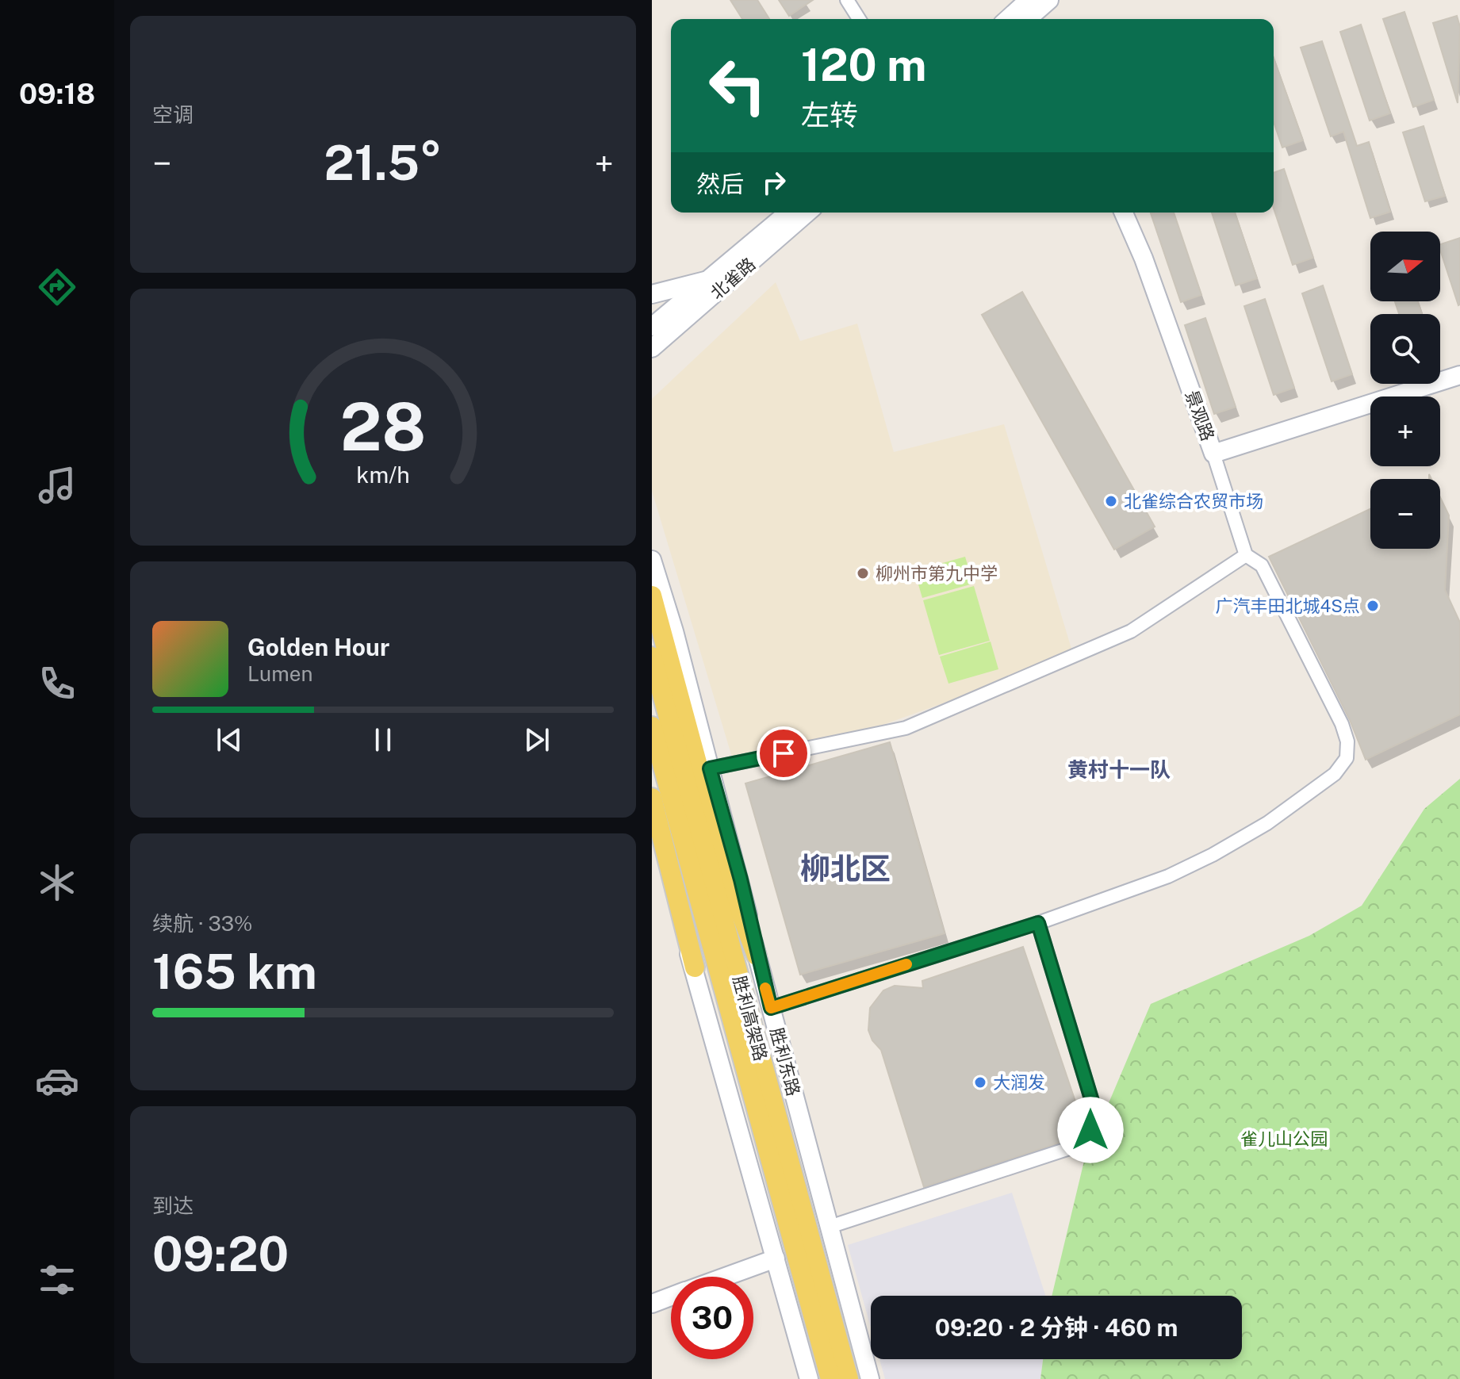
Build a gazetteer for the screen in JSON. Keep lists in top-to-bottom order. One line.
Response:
{"streets":{"main road":["北雀路","景观路","胜利高架路","胜利东路"]},"districts":["黄村十一队","柳北区"],"parks":["雀儿山公园"],"places":["北雀综合农贸市场","柳州市第九中学","广汽丰田北城4S点","大润发"],"north":"right","page":{"tabs":"09:18","tile":["空调",["续航 · 33%","165 km"],["到达","09:20"]],"turn":["120 m","左转"],"heat":["−","21.5°","+"],"then":"然后","map_buttons":["+","−"],"song":["Golden Hour","Lumen"],"limit":"30","trip":"09:20 · 2 分钟 · 460 m","gauge":["28","km/h"]}}
